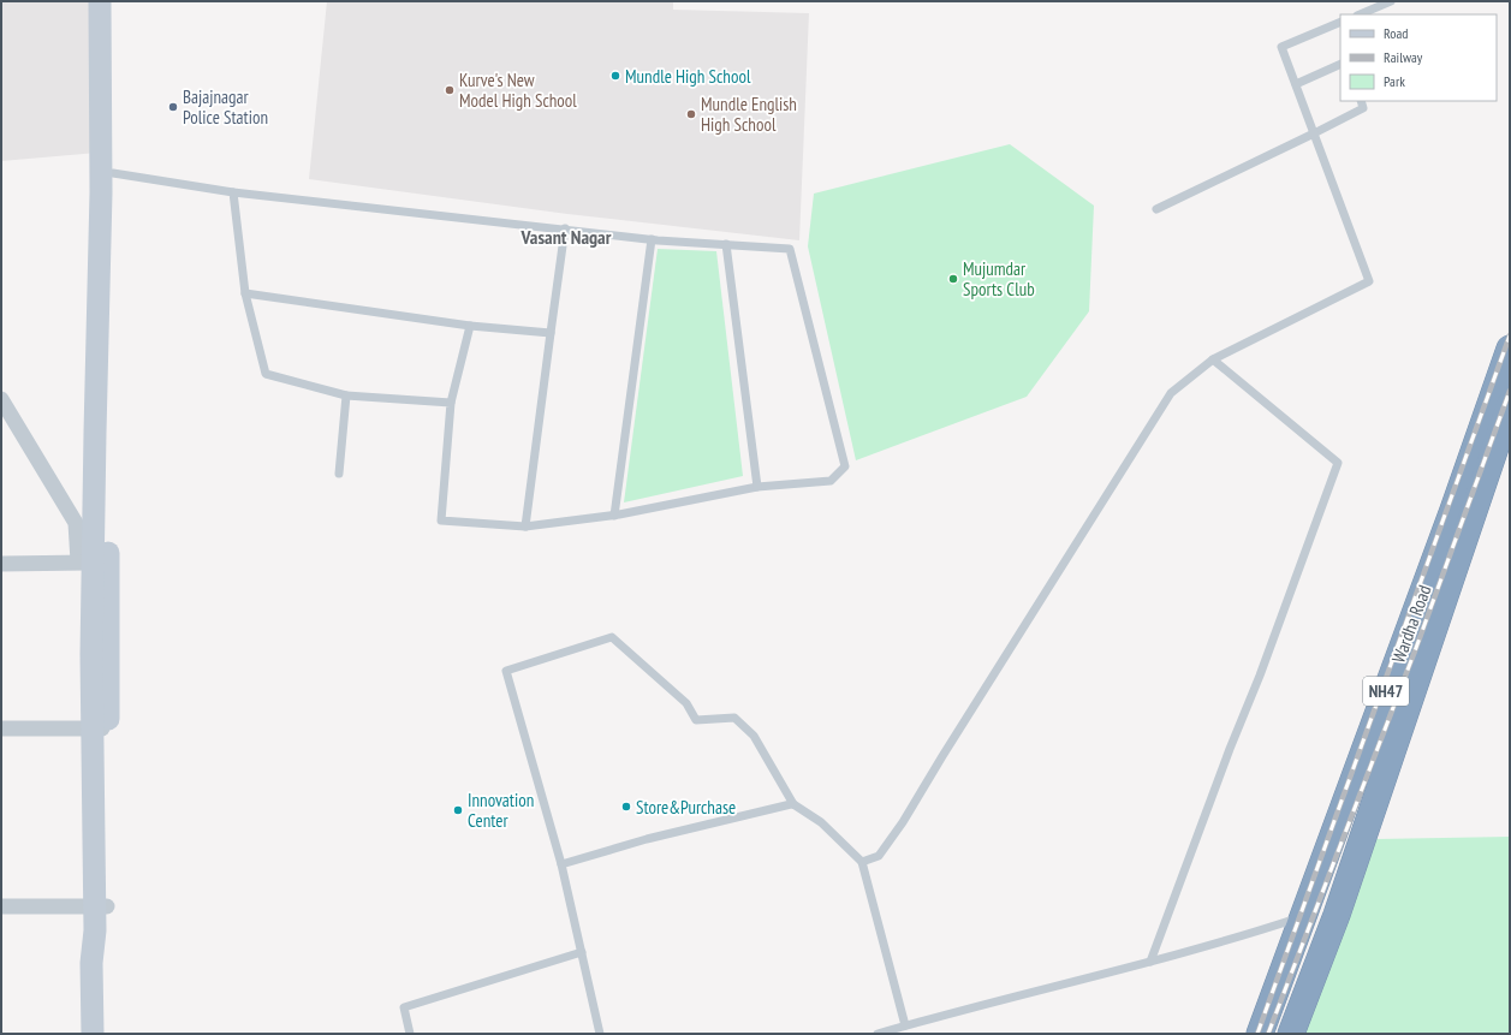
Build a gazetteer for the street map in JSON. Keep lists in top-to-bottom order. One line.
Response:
{"streets":{"highway":["Wardha Road","NH47"]},"districts":["Vasant Nagar"],"places":["Mundle High School","Kurve's New Model High School","Bajajnagar Police Station","Mundle English High School","Mujumdar Sports Club","Store&Purchase","Innovation Center"],"legend":["Road","Railway","Park"]}
